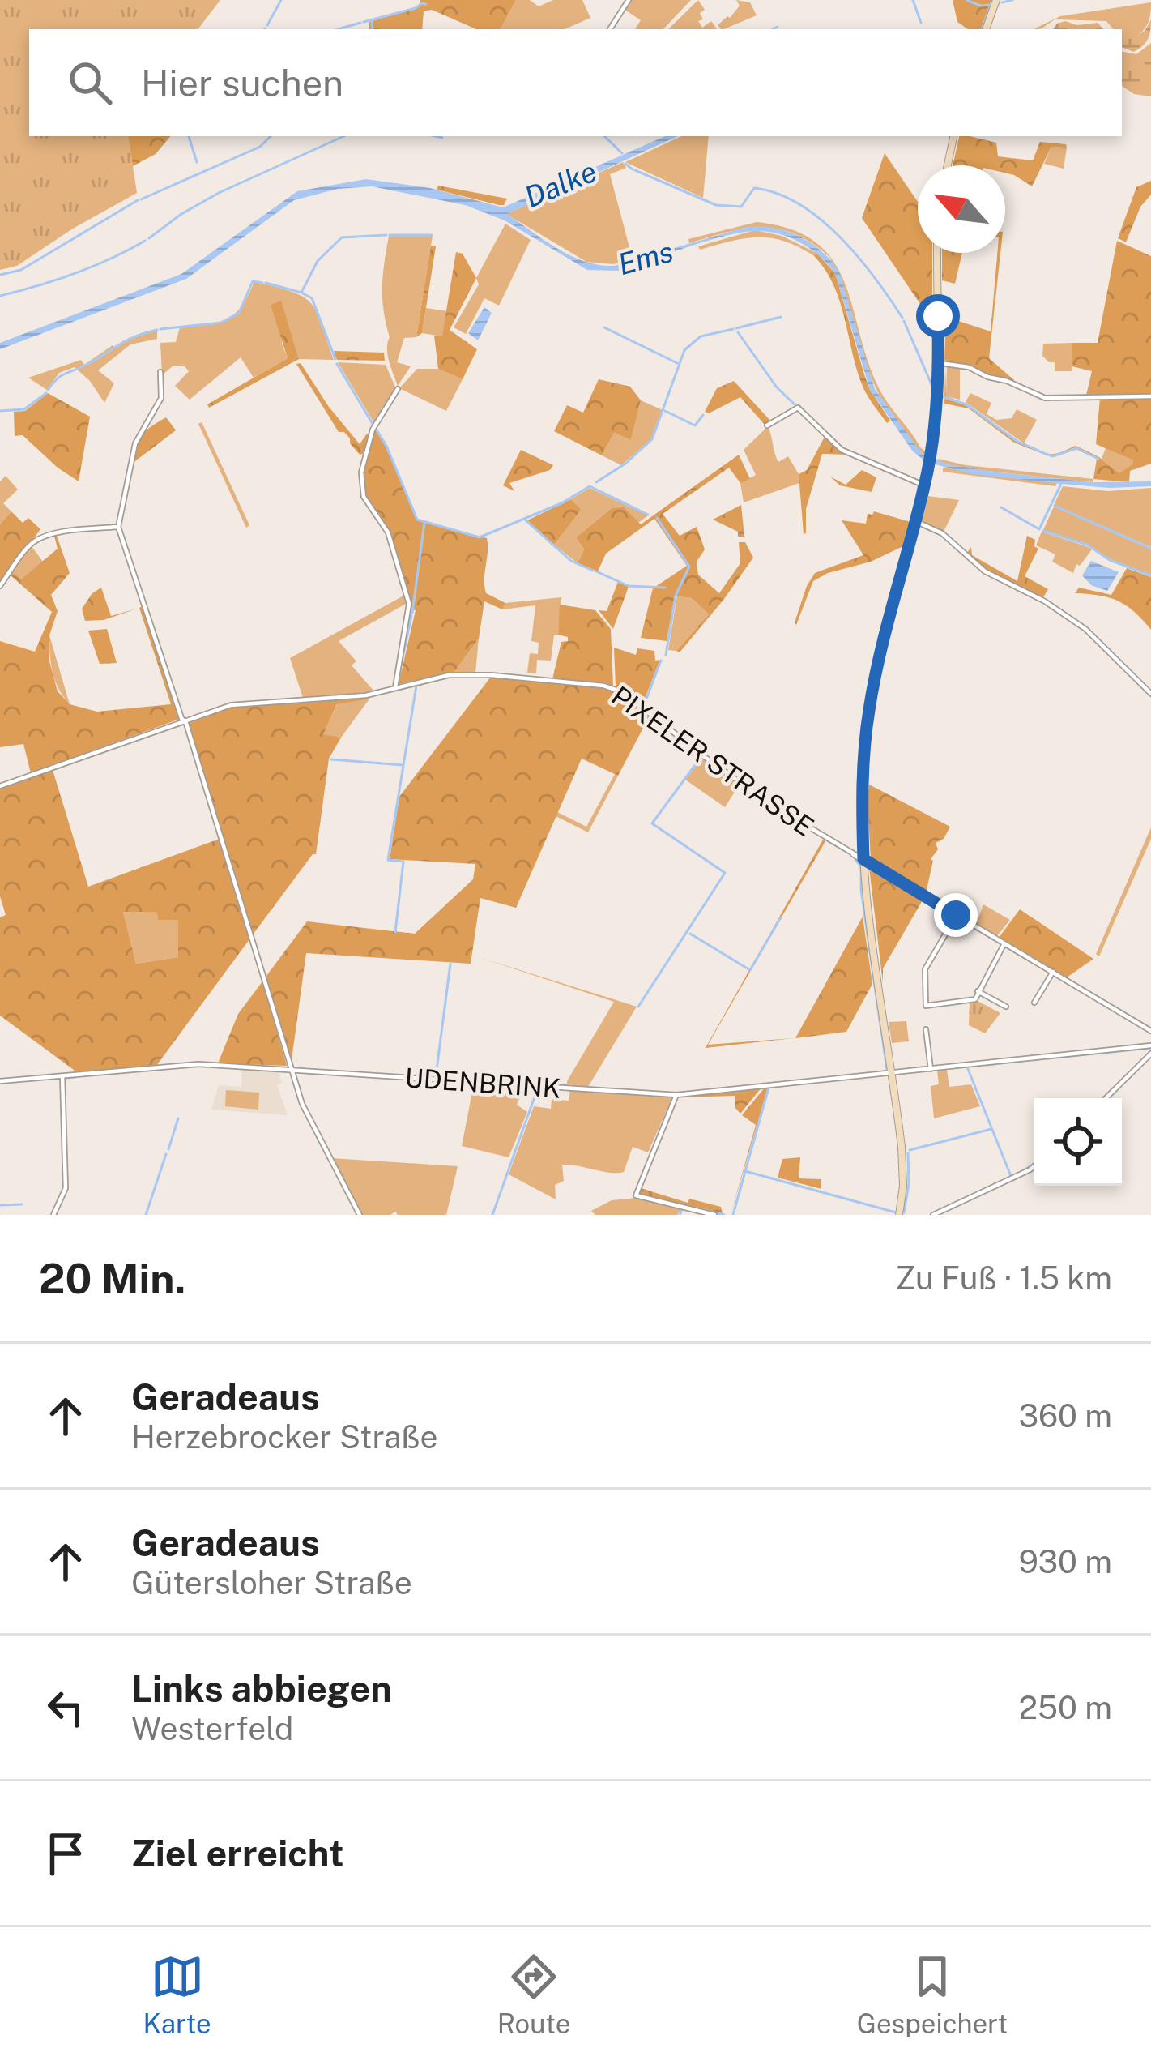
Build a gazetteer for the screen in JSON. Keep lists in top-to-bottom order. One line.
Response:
{"streets":{"street":["PIXELER STRASSE","UDENBRINK"]},"water":["Dalke","Ems"],"north":"top left","page":{"search":"Hier suchen","heading":["20 Min.","Zu Fuß · 1.5 km"],"list":[["Geradeaus","Herzebrocker Straße","360 m"],["Geradeaus","Gütersloher Straße","930 m"],["Links abbiegen","Westerfeld","250 m"],"Ziel erreicht"],"nav":["Karte","Route","Gespeichert"]}}
